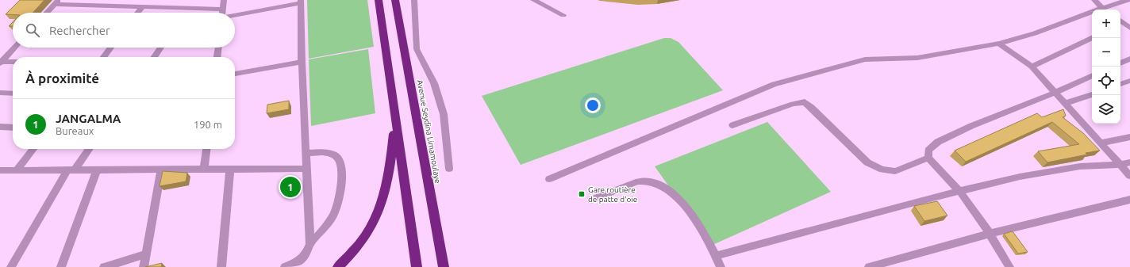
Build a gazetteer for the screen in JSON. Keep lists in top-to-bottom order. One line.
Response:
{"streets":{"highway":["Avenue Seydina Limamoulaye"]},"places":{"transit":["Gare routière de patte d'oie"]},"page":{"map_buttons":["+","−"],"search":"Rechercher","heading":"À proximité","list":[{"mark":"1","name":"JANGALMA","note":"Bureaux","value":"190 m"}],"pins":"1"}}
